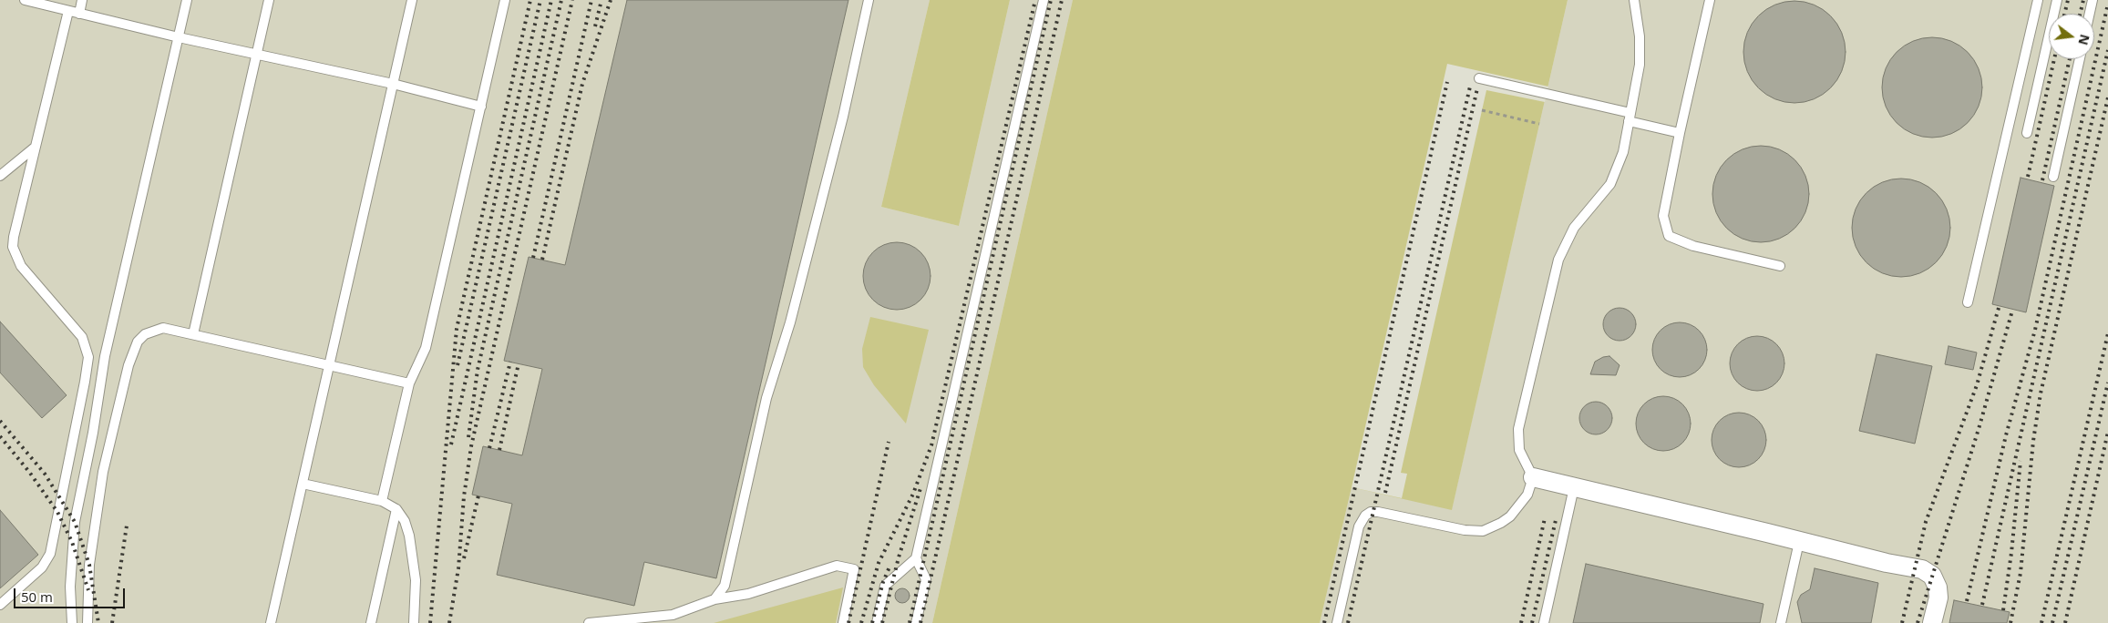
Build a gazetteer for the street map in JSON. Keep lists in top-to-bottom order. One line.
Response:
{"scale_bar":"50 m","north":"right"}
